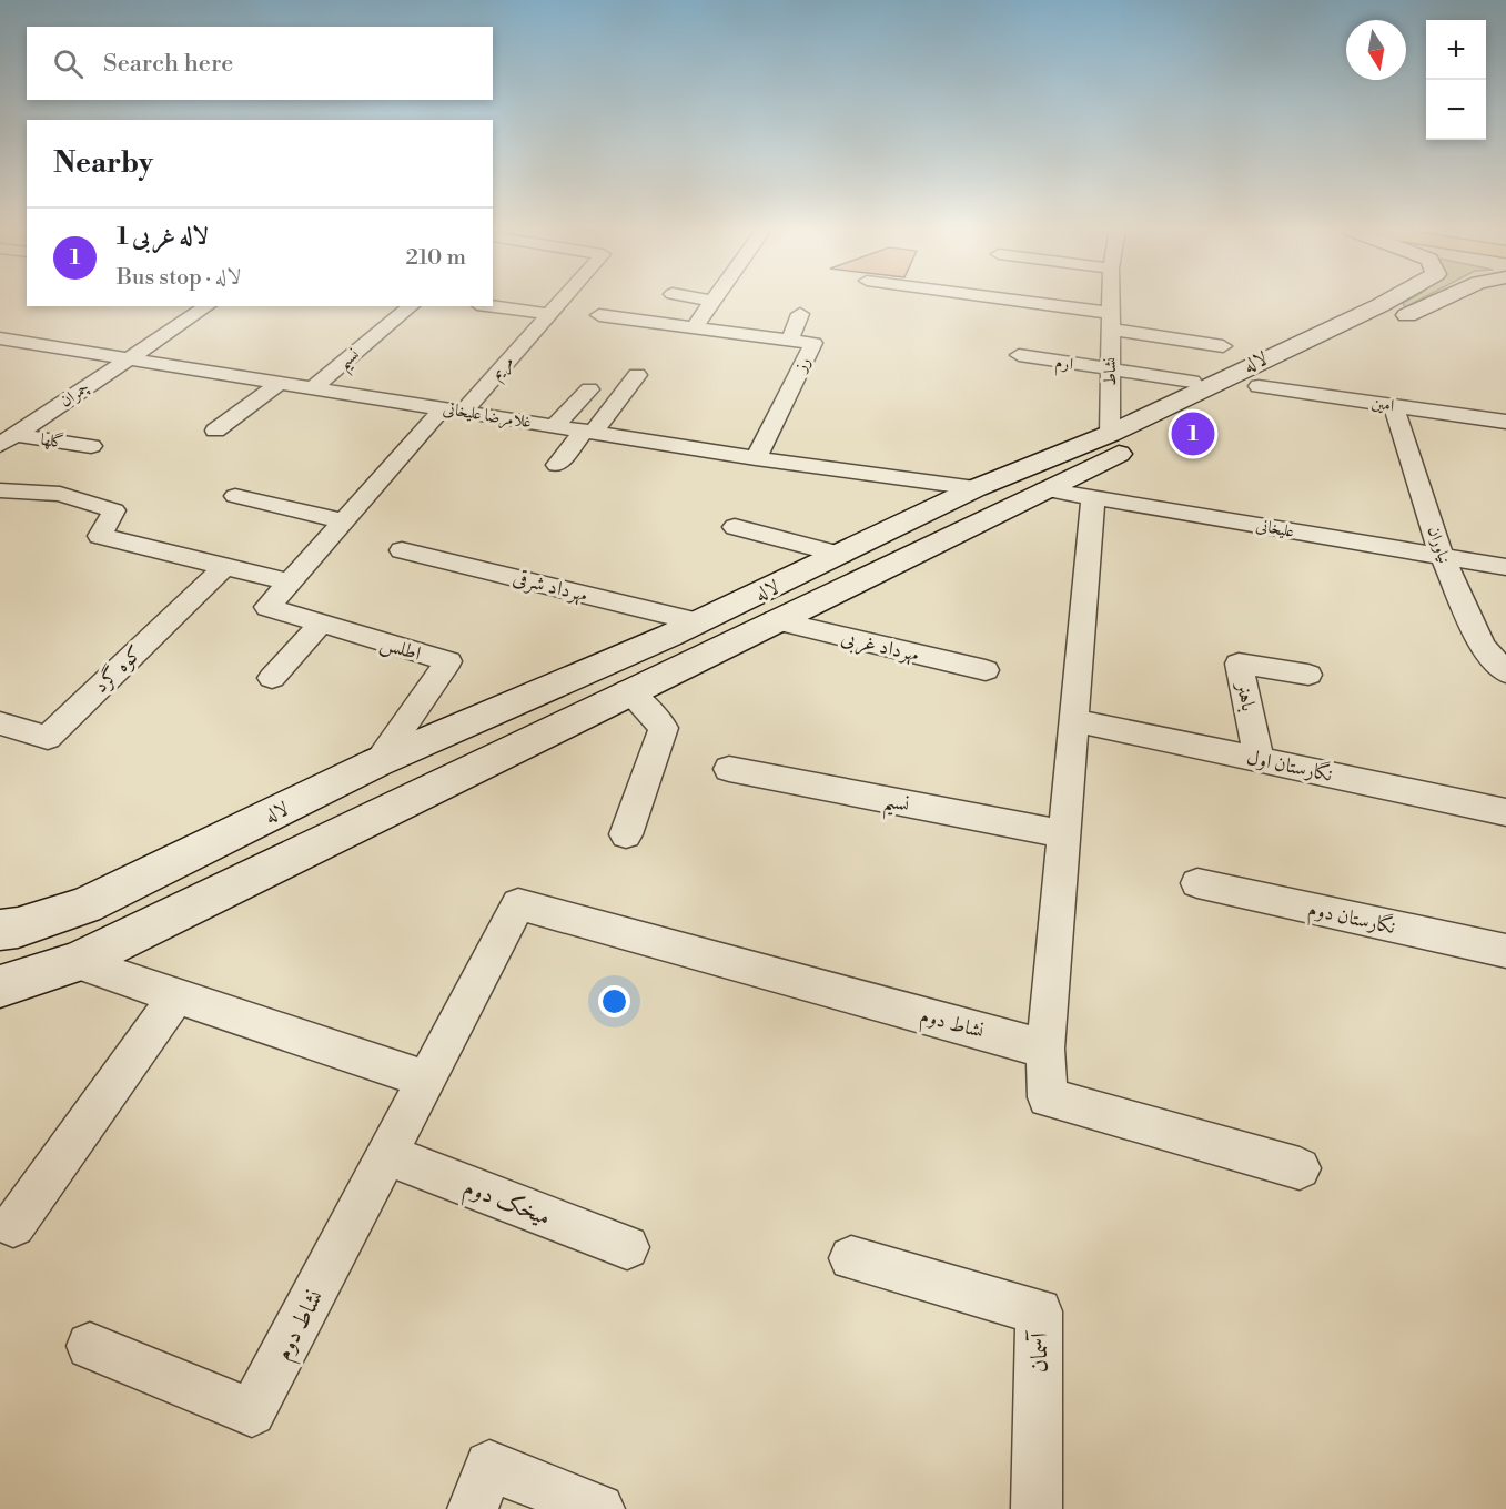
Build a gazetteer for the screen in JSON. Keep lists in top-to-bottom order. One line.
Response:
{"streets":{"main road":["لاله"],"street":["نسیم","ارم","رز","مریم","نشاط","چمران","امین","غلامرضا علیخانی","گلها","علیخانی","نیاوران","مهرداد شرقی","مهرداد غربی","اطلس","کوه گرد","باهنر","نگارستان اول","نگارستان دوم","نشاط دوم","میخک دوم","آسمان"]},"crossings":[["نسیم","غلامرضا علیخانی"],["لاله","نشاط"],["لاله","امین"],["لاله","غلامرضا علیخانی"],["لاله","علیخانی"],["لاله","مهرداد شرقی"],["لاله","مهرداد غربی"],["لاله","اطلس"],["ارم","نشاط"],["رز","غلامرضا علیخانی"],["مریم","غلامرضا علیخانی"],["مریم","اطلس"],["چمران","غلامرضا علیخانی"],["چمران","گلها"],["امین","نیاوران"],["غلامرضا علیخانی","اطلس"],["علیخانی","نیاوران"],["باهنر","نگارستان اول"],["نشاط دوم","میخک دوم"]],"north":"bottom","page":{"map_buttons":["+","−"],"search":"Search here","heading":"Nearby","list":[{"mark":"1","name":"لاله غربی 1","note":"Bus stop · لاله","value":"210 m"}],"pins":"1"}}
